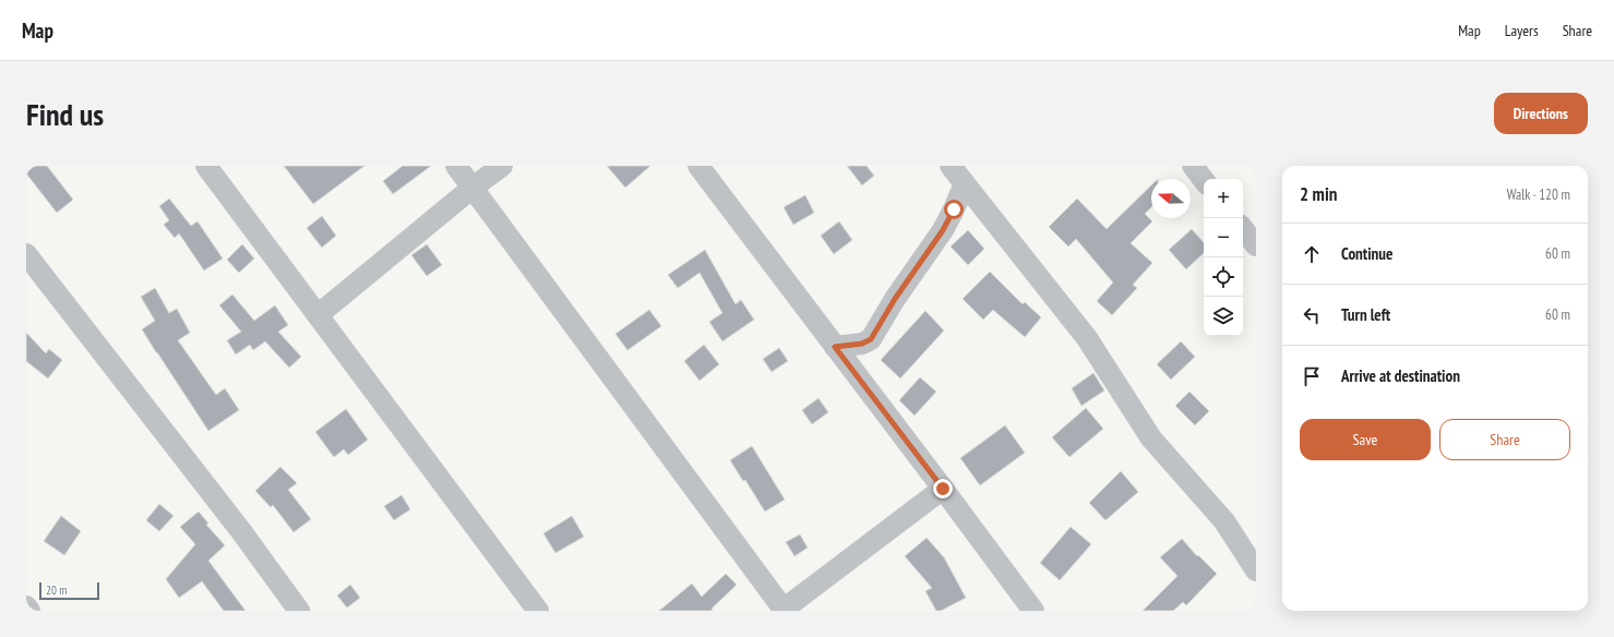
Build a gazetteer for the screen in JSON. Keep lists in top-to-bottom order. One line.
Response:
{"scale_bar":"20 m","north":"left","page":{"header":"Map","nav":["Map","Layers","Share"],"buttons":["Directions",["Save","Share"]],"title":"Find us","heading":["2 min","Walk · 120 m"],"map_buttons":["+","−"],"list":[["Continue","60 m"],["Turn left","60 m"],"Arrive at destination"],"scale":"20 m"}}
